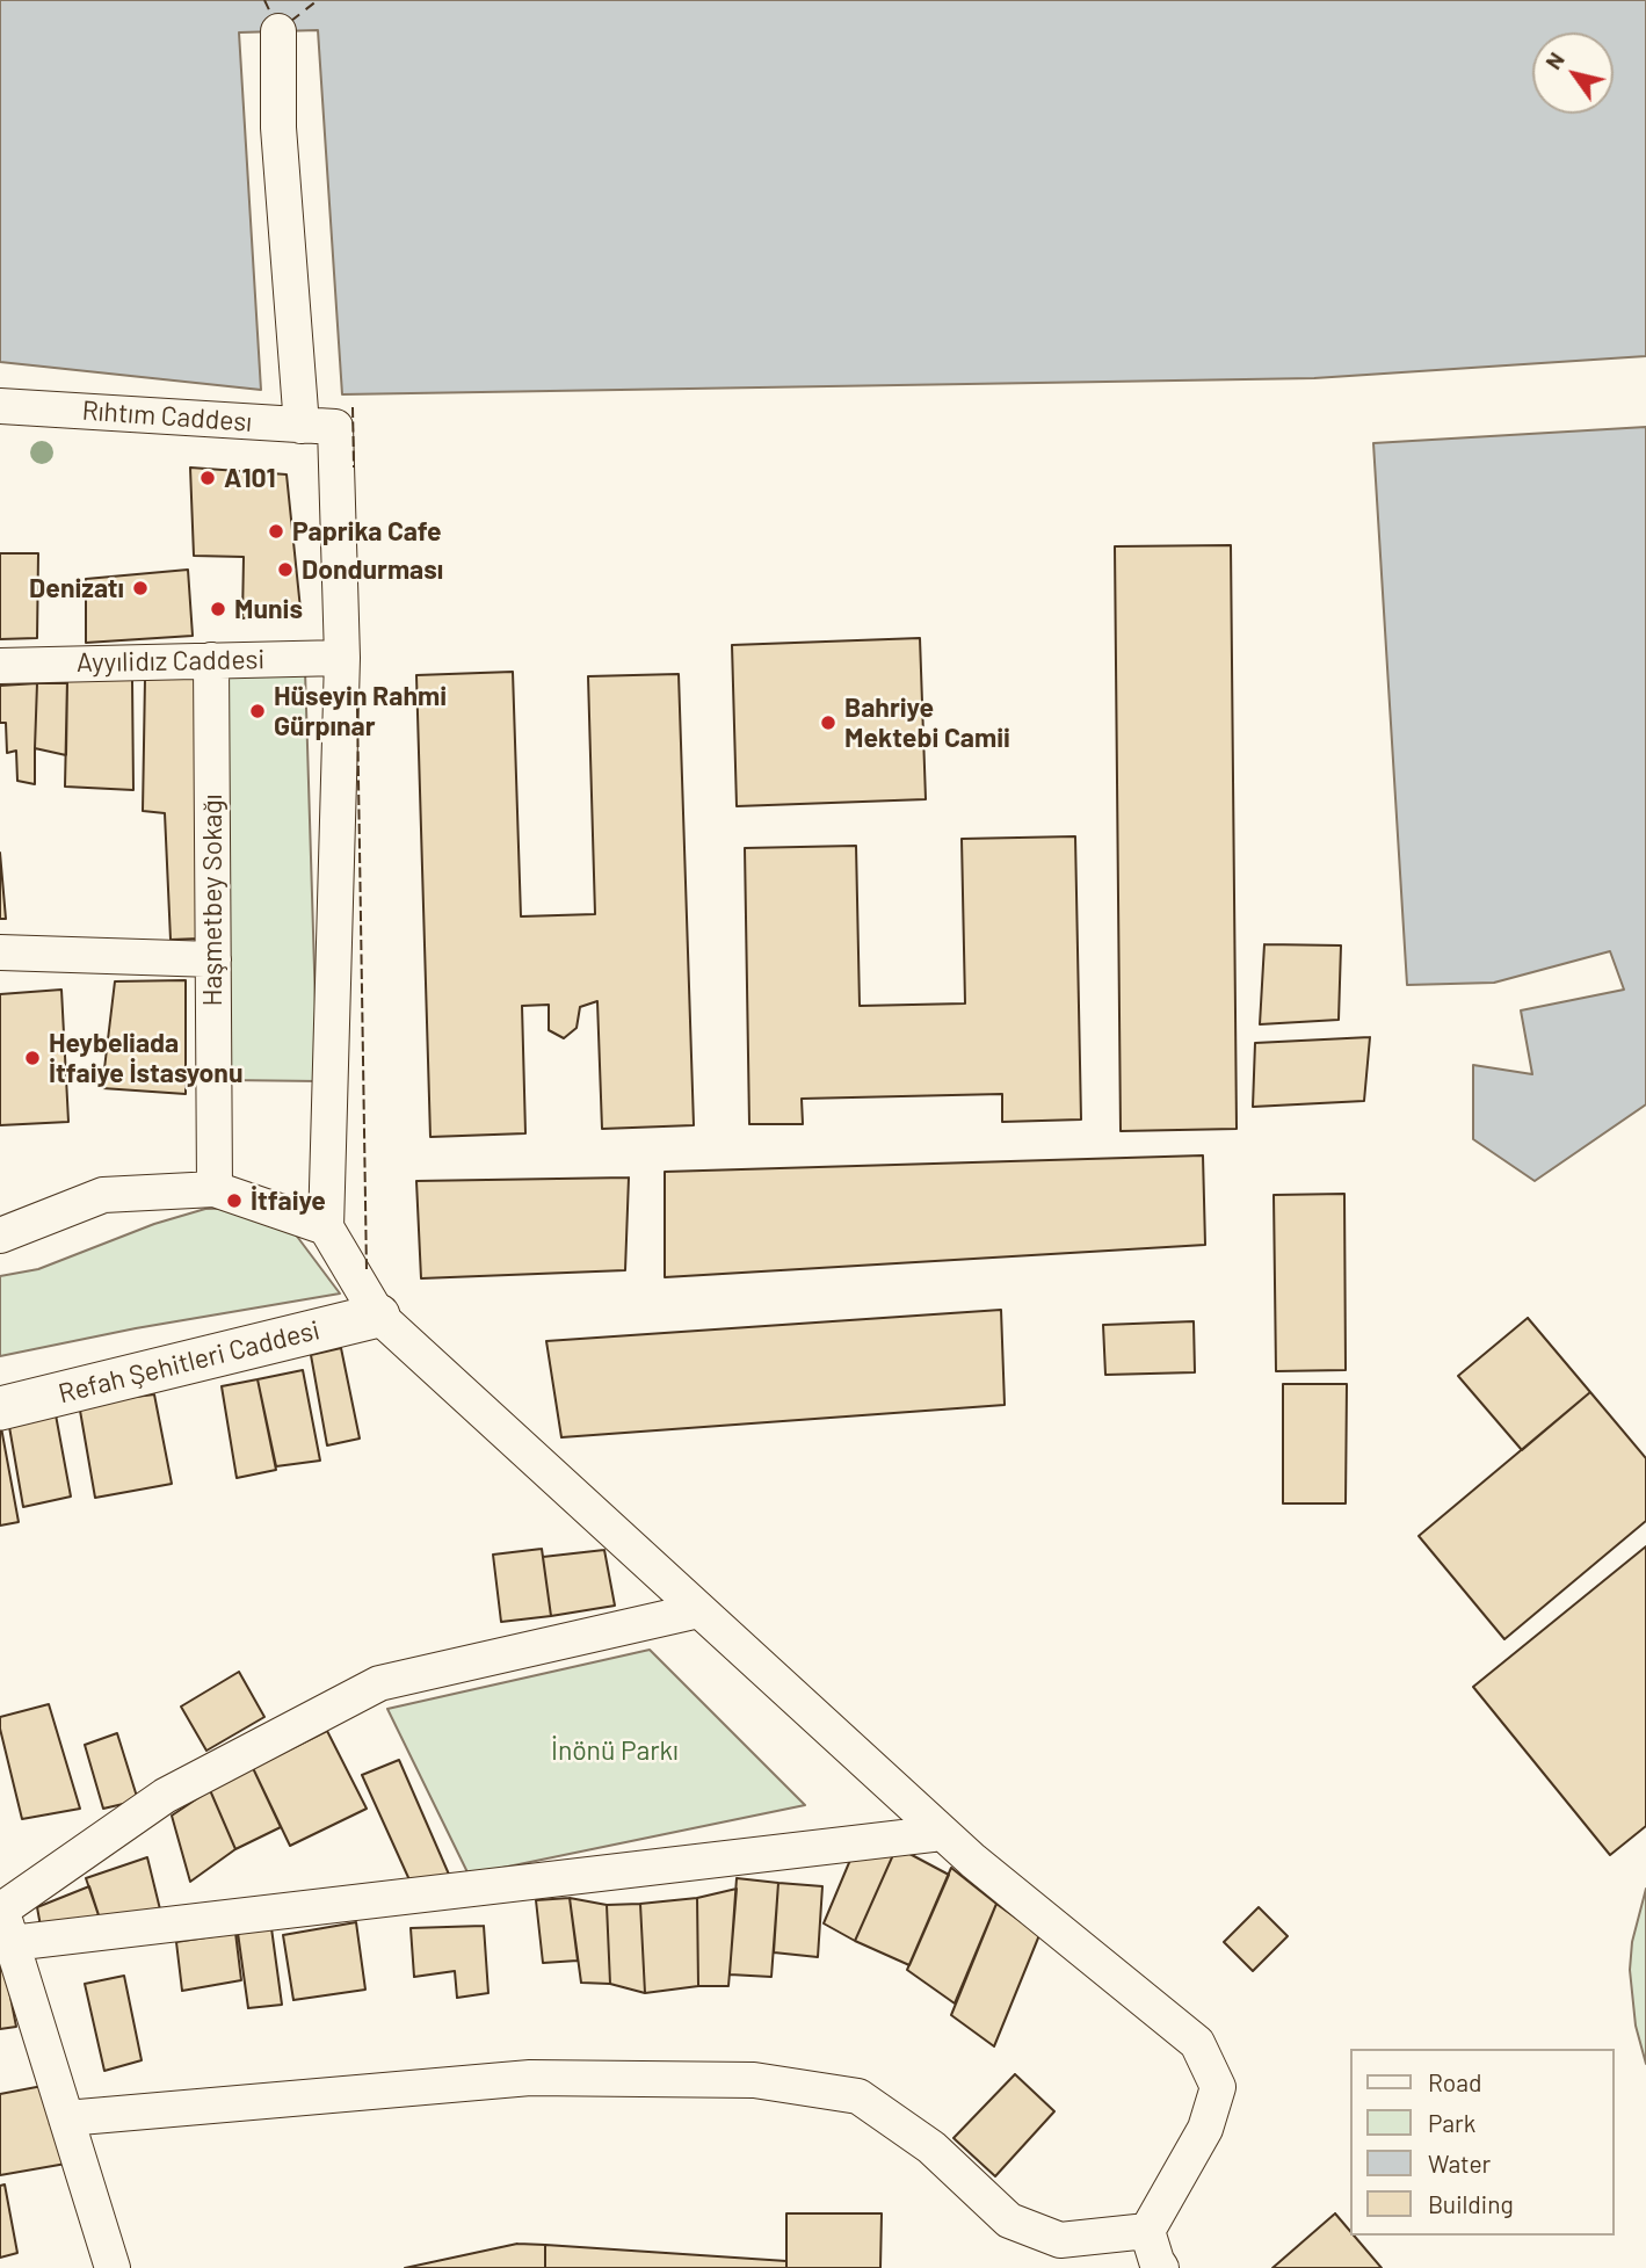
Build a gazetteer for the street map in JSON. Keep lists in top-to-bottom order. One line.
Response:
{"streets":{"street":["Rıhtım Caddesı","Ayyılidız Caddesi","Haşmetbey Sokağı","Refah Şehitleri Caddesi"]},"crossings":[["Rıhtım Caddesı","Ayyılidız Caddesi"],["Ayyılidız Caddesi","Haşmetbey Sokağı"]],"parks":["İnönü Parkı"],"places":["A101","Paprika Cafe","Dondurması","Denizatı","Munis","Hüseyin Rahmi Gürpınar","Bahriye Mektebi Camii","Heybeliada İtfaiye İstasyonu","İtfaiye"],"legend":["Road","Park","Water","Building"],"north":"top left"}
